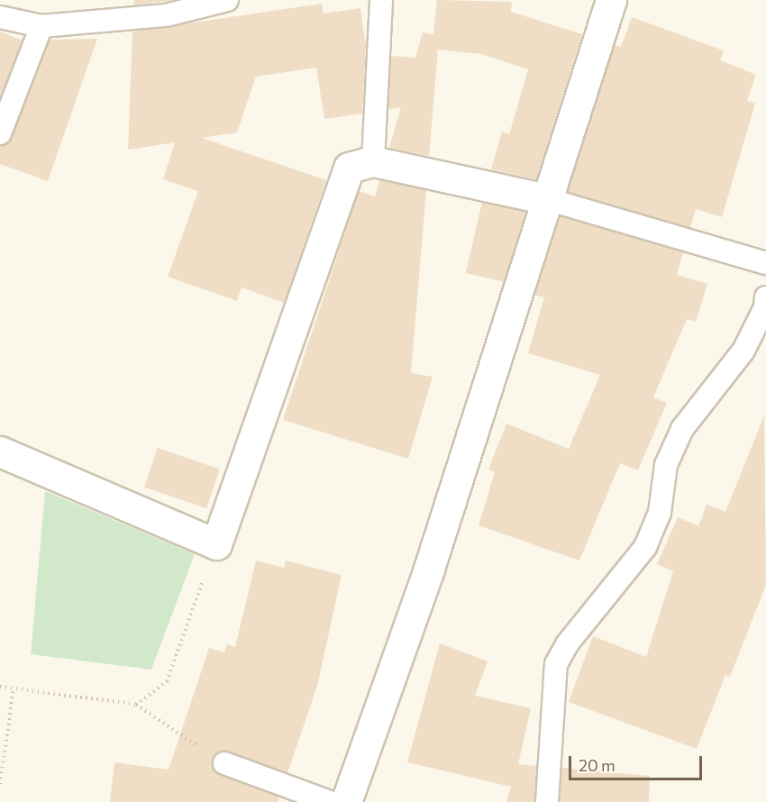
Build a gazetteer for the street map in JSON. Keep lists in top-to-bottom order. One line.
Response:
{"scale_bar":"20 m"}
